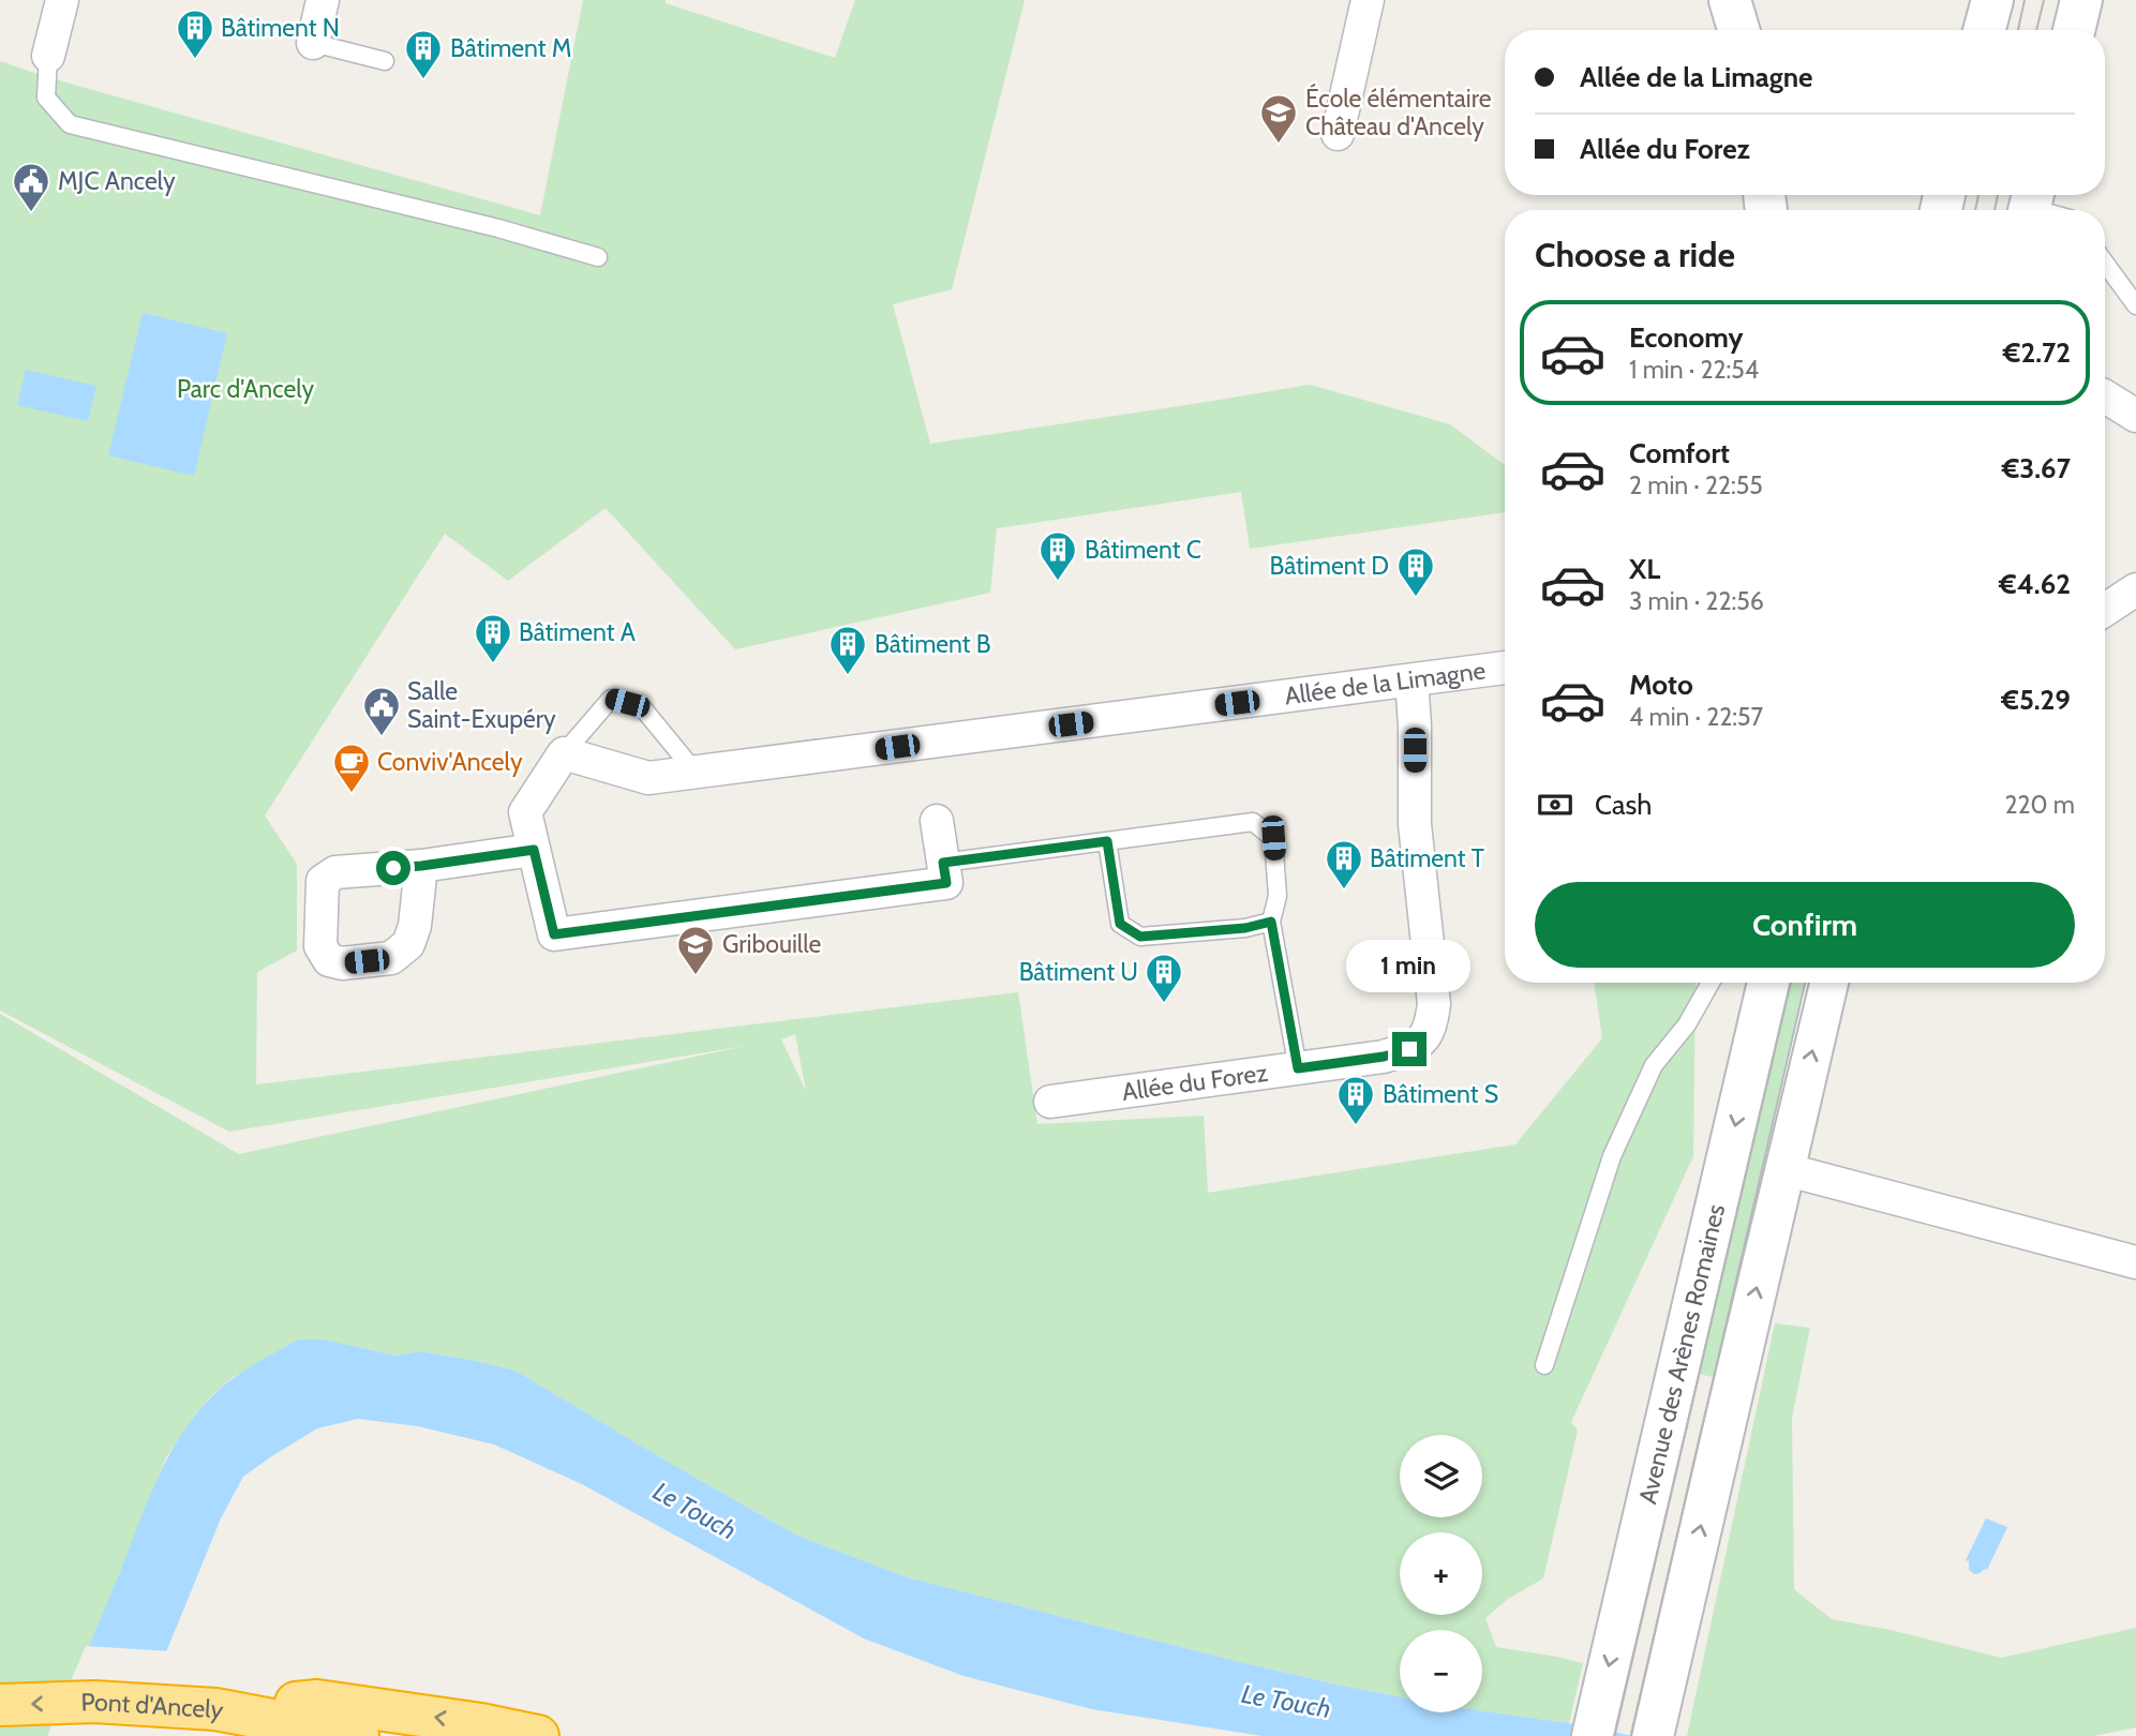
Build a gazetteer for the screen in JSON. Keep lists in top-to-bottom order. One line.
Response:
{"streets":{"highway":["Pont d'Ancely"],"main road":["Avenue des Arènes Romaines"],"street":["Allée de la Limagne","Allée du Forez"]},"crossings":[["Allée de la Limagne","Allée du Forez"]],"one_way":["Pont d'Ancely"],"water":["Le Touch"],"parks":["Parc d'Ancely"],"places":{"building":["Bâtiment N","Bâtiment M","Bâtiment C","Bâtiment D","Bâtiment A","Bâtiment B","Bâtiment T","Bâtiment U","Bâtiment S"],"school or university":["École élémentaire Château d'Ancely","Gribouille"],"public building":["MJC Ancely","Salle Saint-Exupéry"],"cafe":["Conviv'Ancely"]},"page":{"banner":["Allée de la Limagne","Allée du Forez"],"heading":"Choose a ride","list":[{"name":"Economy","note":"1 min · 22:54","value":"€2.72"},{"name":"Comfort","note":"2 min · 22:55","value":"€3.67"},{"name":"XL","note":"3 min · 22:56","value":"€4.62"},{"name":"Moto","note":"4 min · 22:57","value":"€5.29"}],"pay":["Cash","220 m"],"buttons":"Confirm","bubble":"1 min","map_buttons":["+","−"]}}
